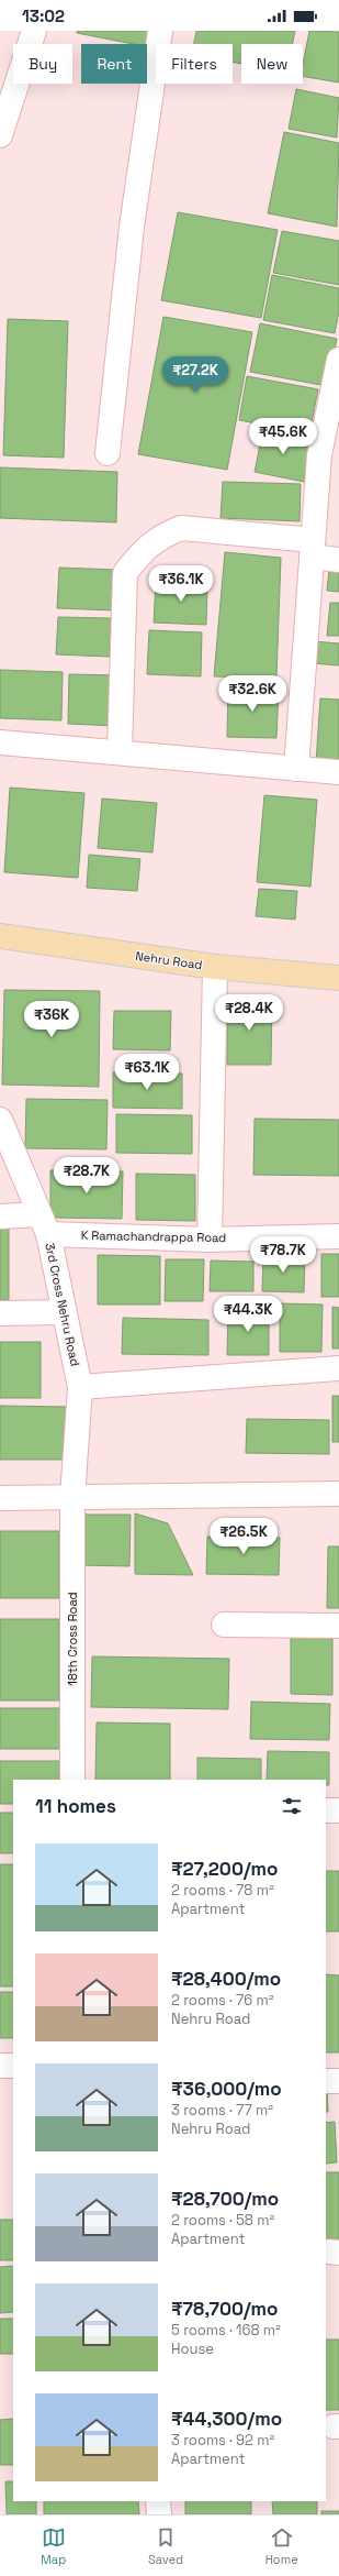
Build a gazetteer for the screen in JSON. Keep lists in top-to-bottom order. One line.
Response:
{"streets":{"main road":["Nehru Road"],"street":["K Ramachandrappa Road","3rd Cross Nehru Road","18th Cross Road"]},"crossings":[["K Ramachandrappa Road","3rd Cross Nehru Road"],["3rd Cross Nehru Road","18th Cross Road"]],"page":{"status":"13:02","chip":["Buy","Rent","Filters","New"],"price":["₹27.2K","₹45.6K","₹36.1K","₹32.6K","₹28.4K","₹36K","₹63.1K","₹28.7K","₹78.7K","₹44.3K","₹26.5K"],"heading":"11 homes","list":[{"name":"₹27,200/mo","note":"2 rooms · 78 m² · Apartment"},{"name":"₹28,400/mo","note":"2 rooms · 76 m² · Nehru Road"},{"name":"₹36,000/mo","note":"3 rooms · 77 m² · Nehru Road"},{"name":"₹28,700/mo","note":"2 rooms · 58 m² · Apartment"},{"name":"₹78,700/mo","note":"5 rooms · 168 m² · House"},{"name":"₹44,300/mo","note":"3 rooms · 92 m² · Apartment"}],"tabs":["Map","Saved","Home"]}}
